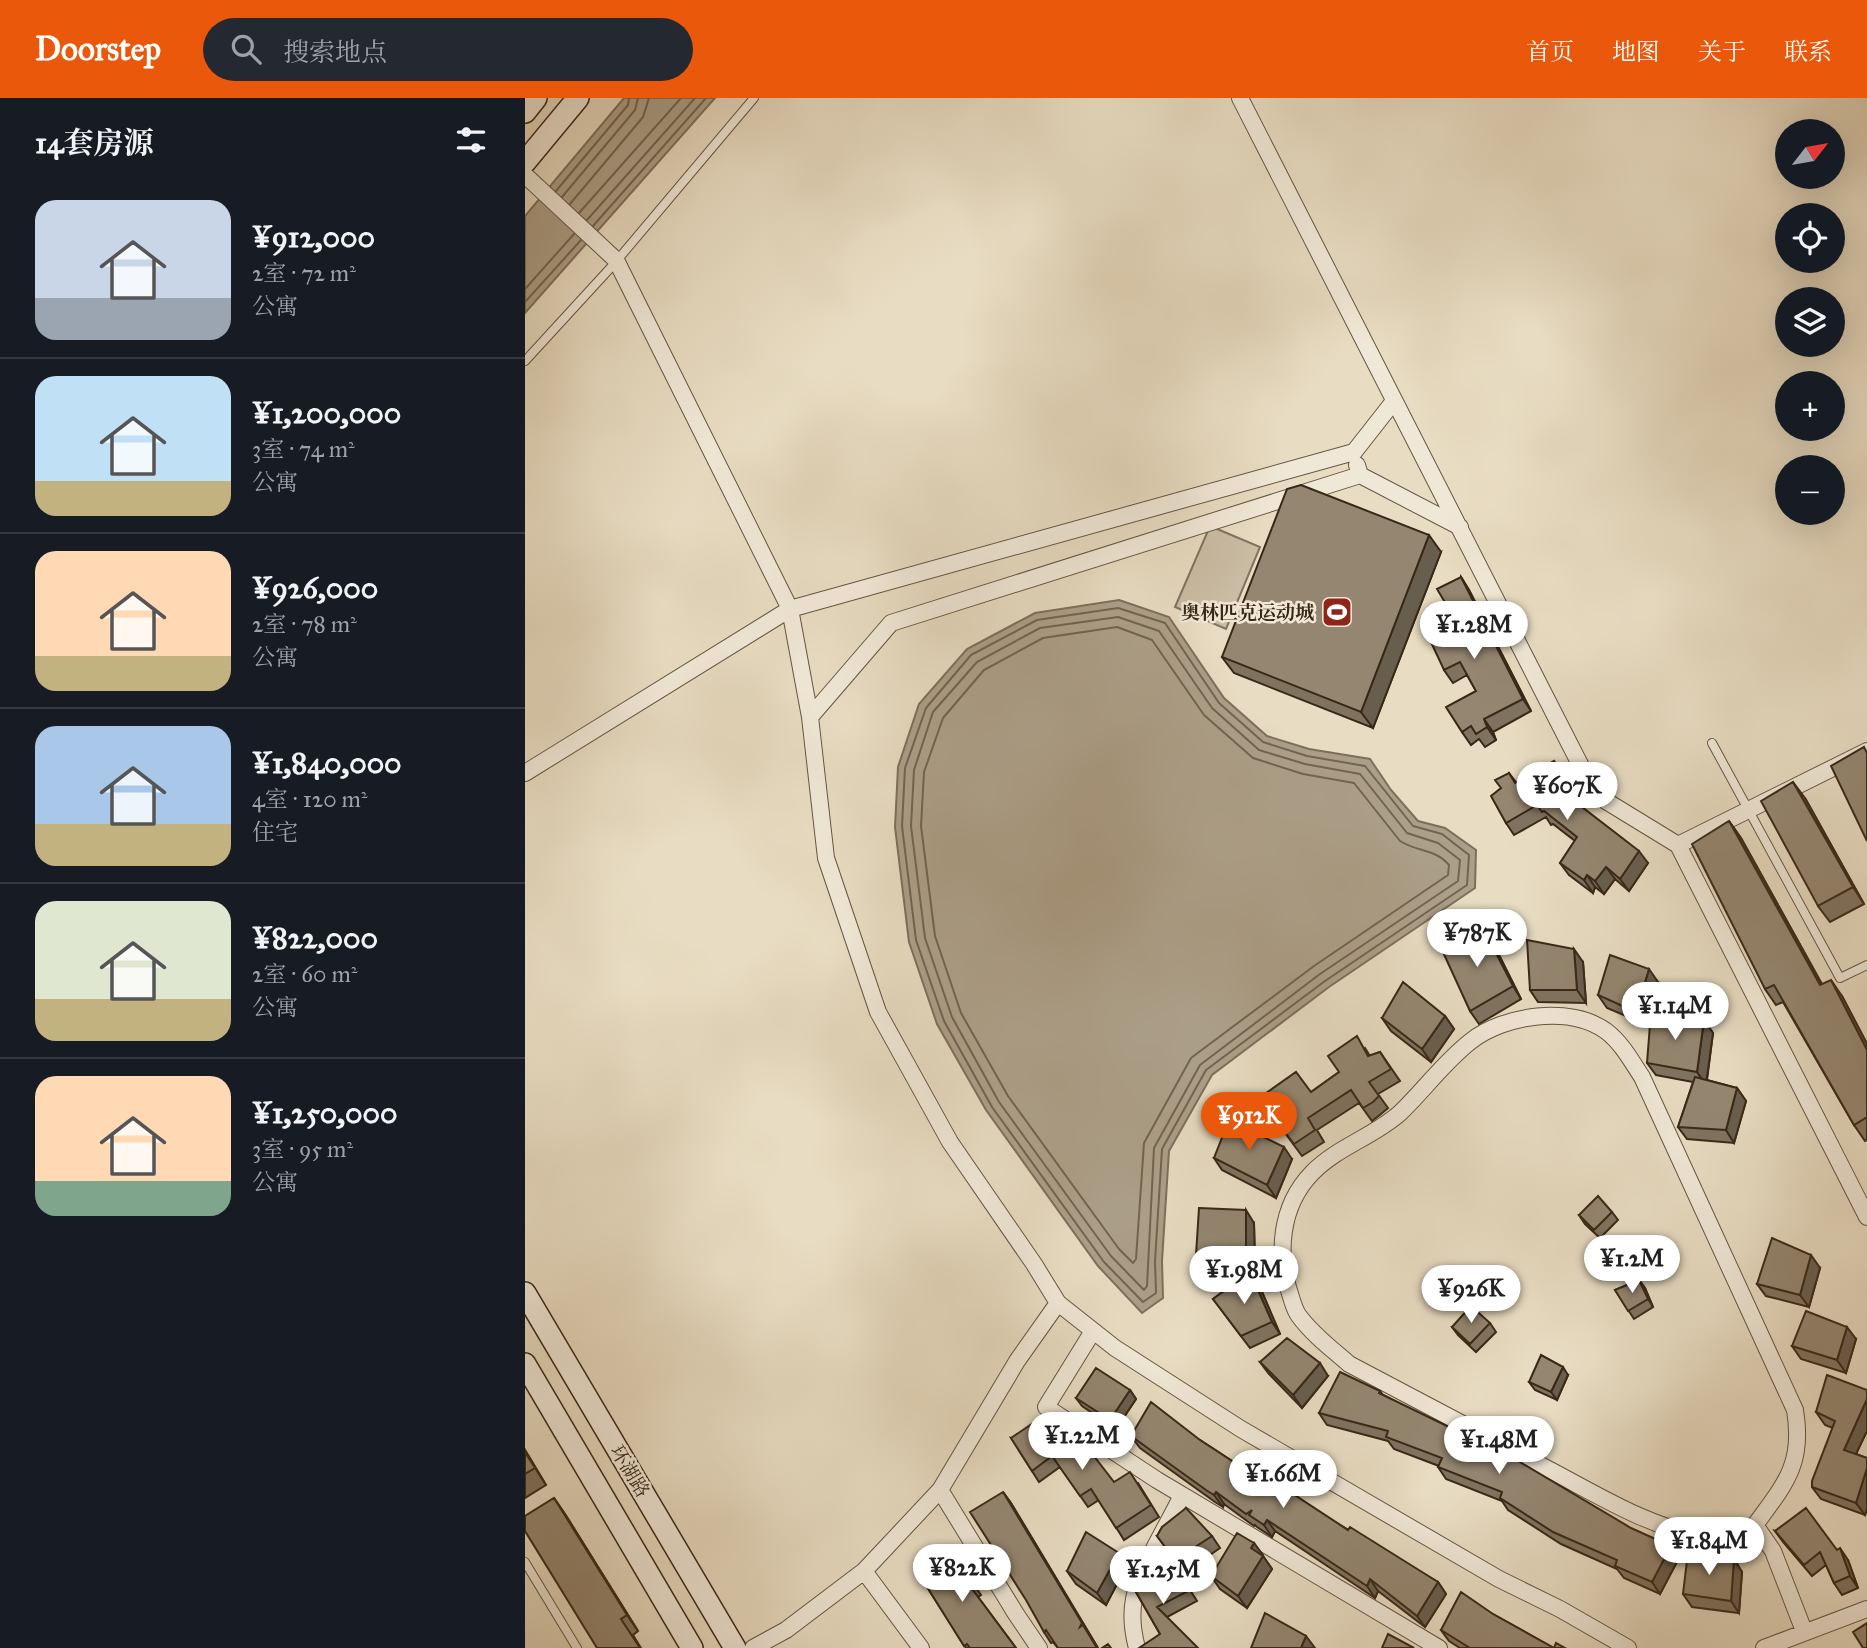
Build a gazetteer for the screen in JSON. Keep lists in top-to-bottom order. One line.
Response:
{"streets":{"main road":["环湖路"]},"places":{"sports":["奥林匹克运动城"]},"north":"top right","page":{"header":"Doorstep","search":"搜索地点","nav":["首页","地图","关于","联系"],"heading":"14套房源","map_buttons":["+","−"],"list":[{"name":"¥912,000","note":"2室 · 72 m² · 公寓"},{"name":"¥1,200,000","note":"3室 · 74 m² · 公寓"},{"name":"¥926,000","note":"2室 · 78 m² · 公寓"},{"name":"¥1,840,000","note":"4室 · 120 m² · 住宅"},{"name":"¥822,000","note":"2室 · 60 m² · 公寓"},{"name":"¥1,250,000","note":"3室 · 95 m² · 公寓"}],"price":["¥1.28M","¥607K","¥787K","¥1.14M","¥912K","¥1.2M","¥1.98M","¥926K","¥1.22M","¥1.48M","¥1.66M","¥1.84M","¥822K","¥1.25M"]}}
